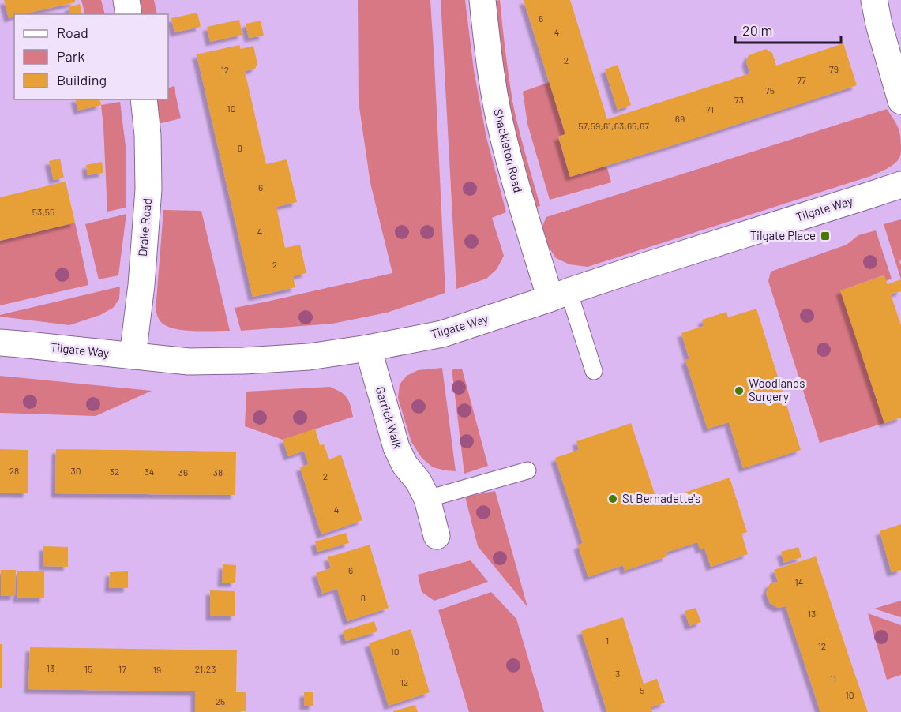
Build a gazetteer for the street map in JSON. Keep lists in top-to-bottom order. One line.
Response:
{"streets":{"street":["Shackleton Road","Tilgate Way","Drake Road","Garrick Walk"]},"crossings":[["Shackleton Road","Tilgate Way"],["Tilgate Way","Drake Road"],["Tilgate Way","Garrick Walk"]],"places":{"transit":["Tilgate Place"],"other":["Woodlands Surgery","St Bernadette's"]},"house_numbers":["6","4","2","79","12","77","75","73","10","71","69","57;59;61;63;65;67","8","6","53;55","4","2","28","30","32","34","36","38","2","4","6","14","8","13","1","12","10","13","15","17","21;23","19","3","11","12","5","10","25"],"legend":["Road","Park","Building"],"scale_bar":"20 m"}
